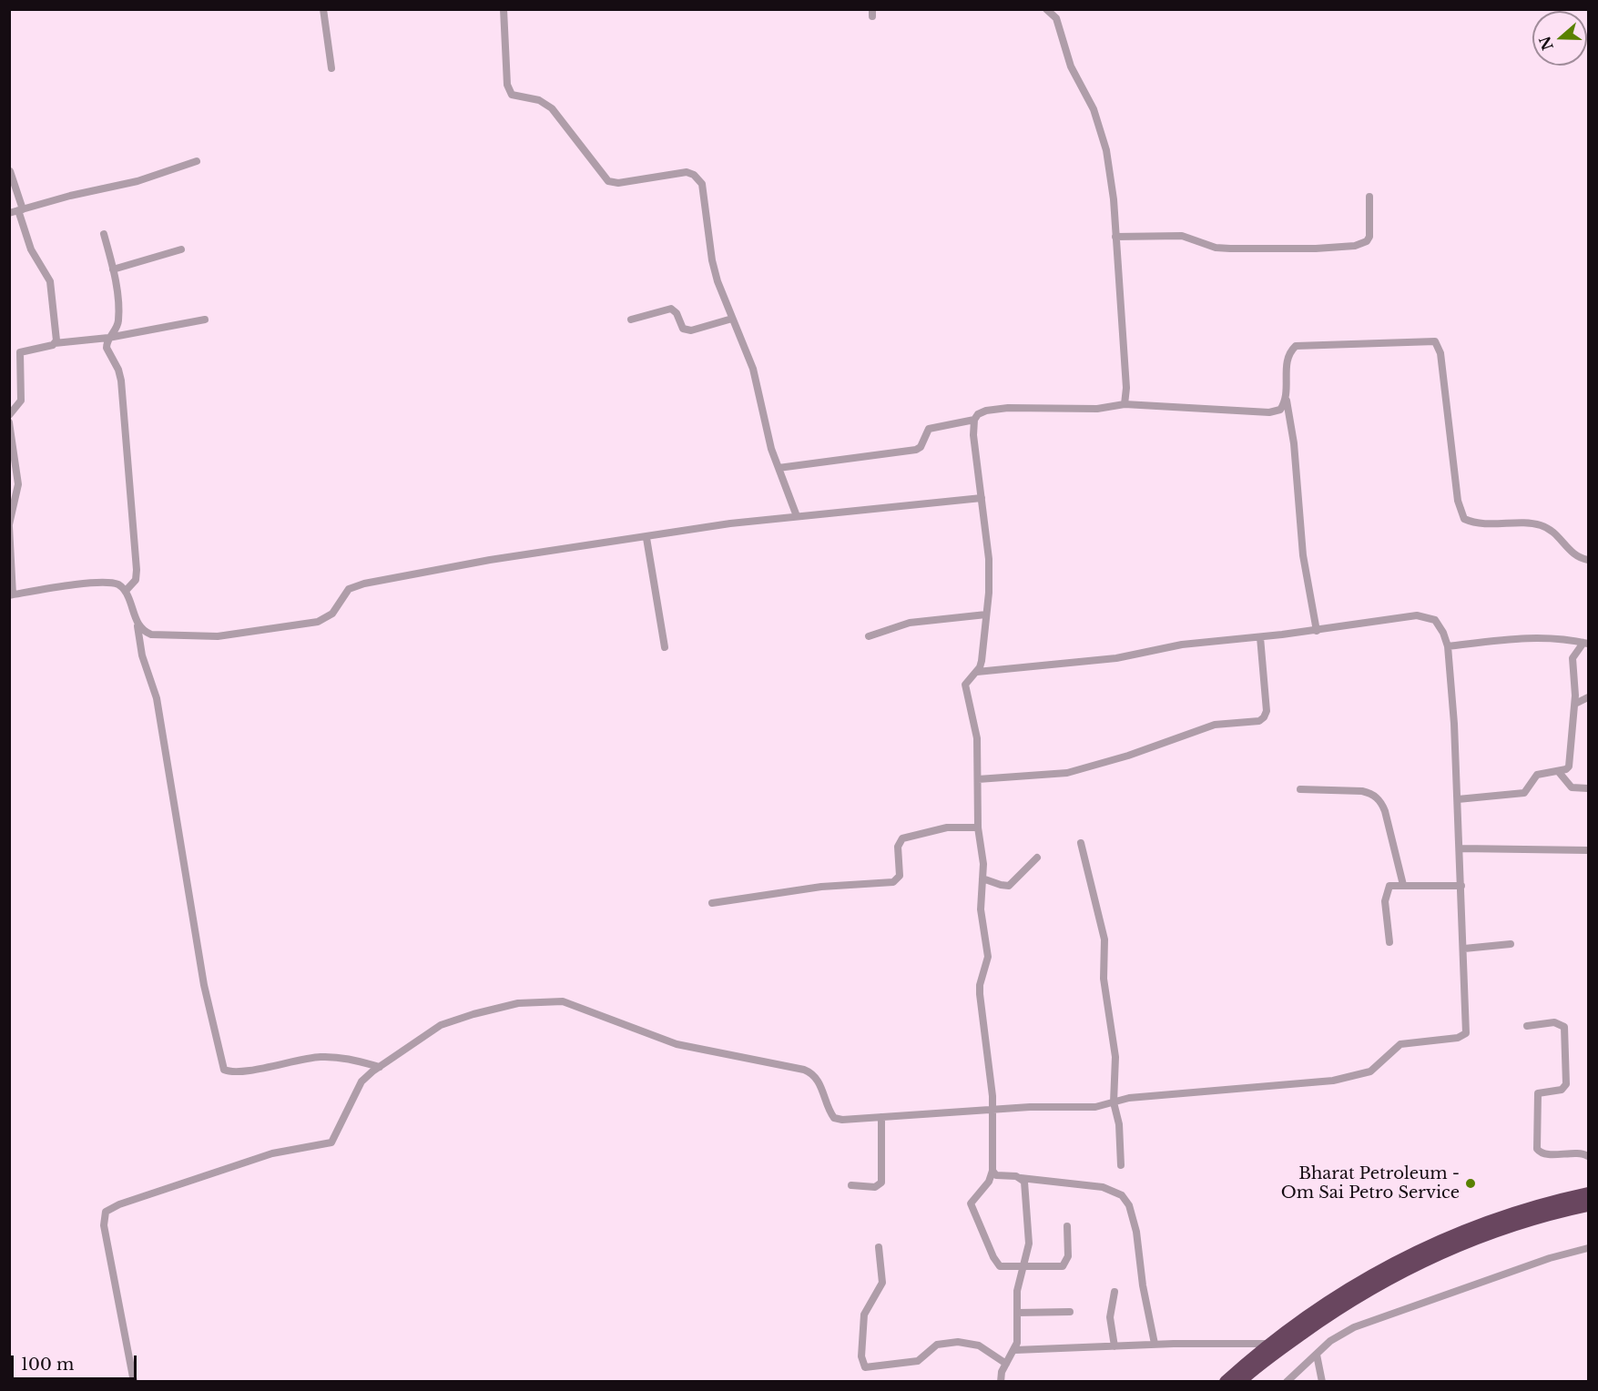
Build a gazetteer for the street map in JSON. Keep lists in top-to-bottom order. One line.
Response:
{"places":["Bharat Petroleum - Om Sai Petro Service"],"scale_bar":"100 m","north":"left"}
